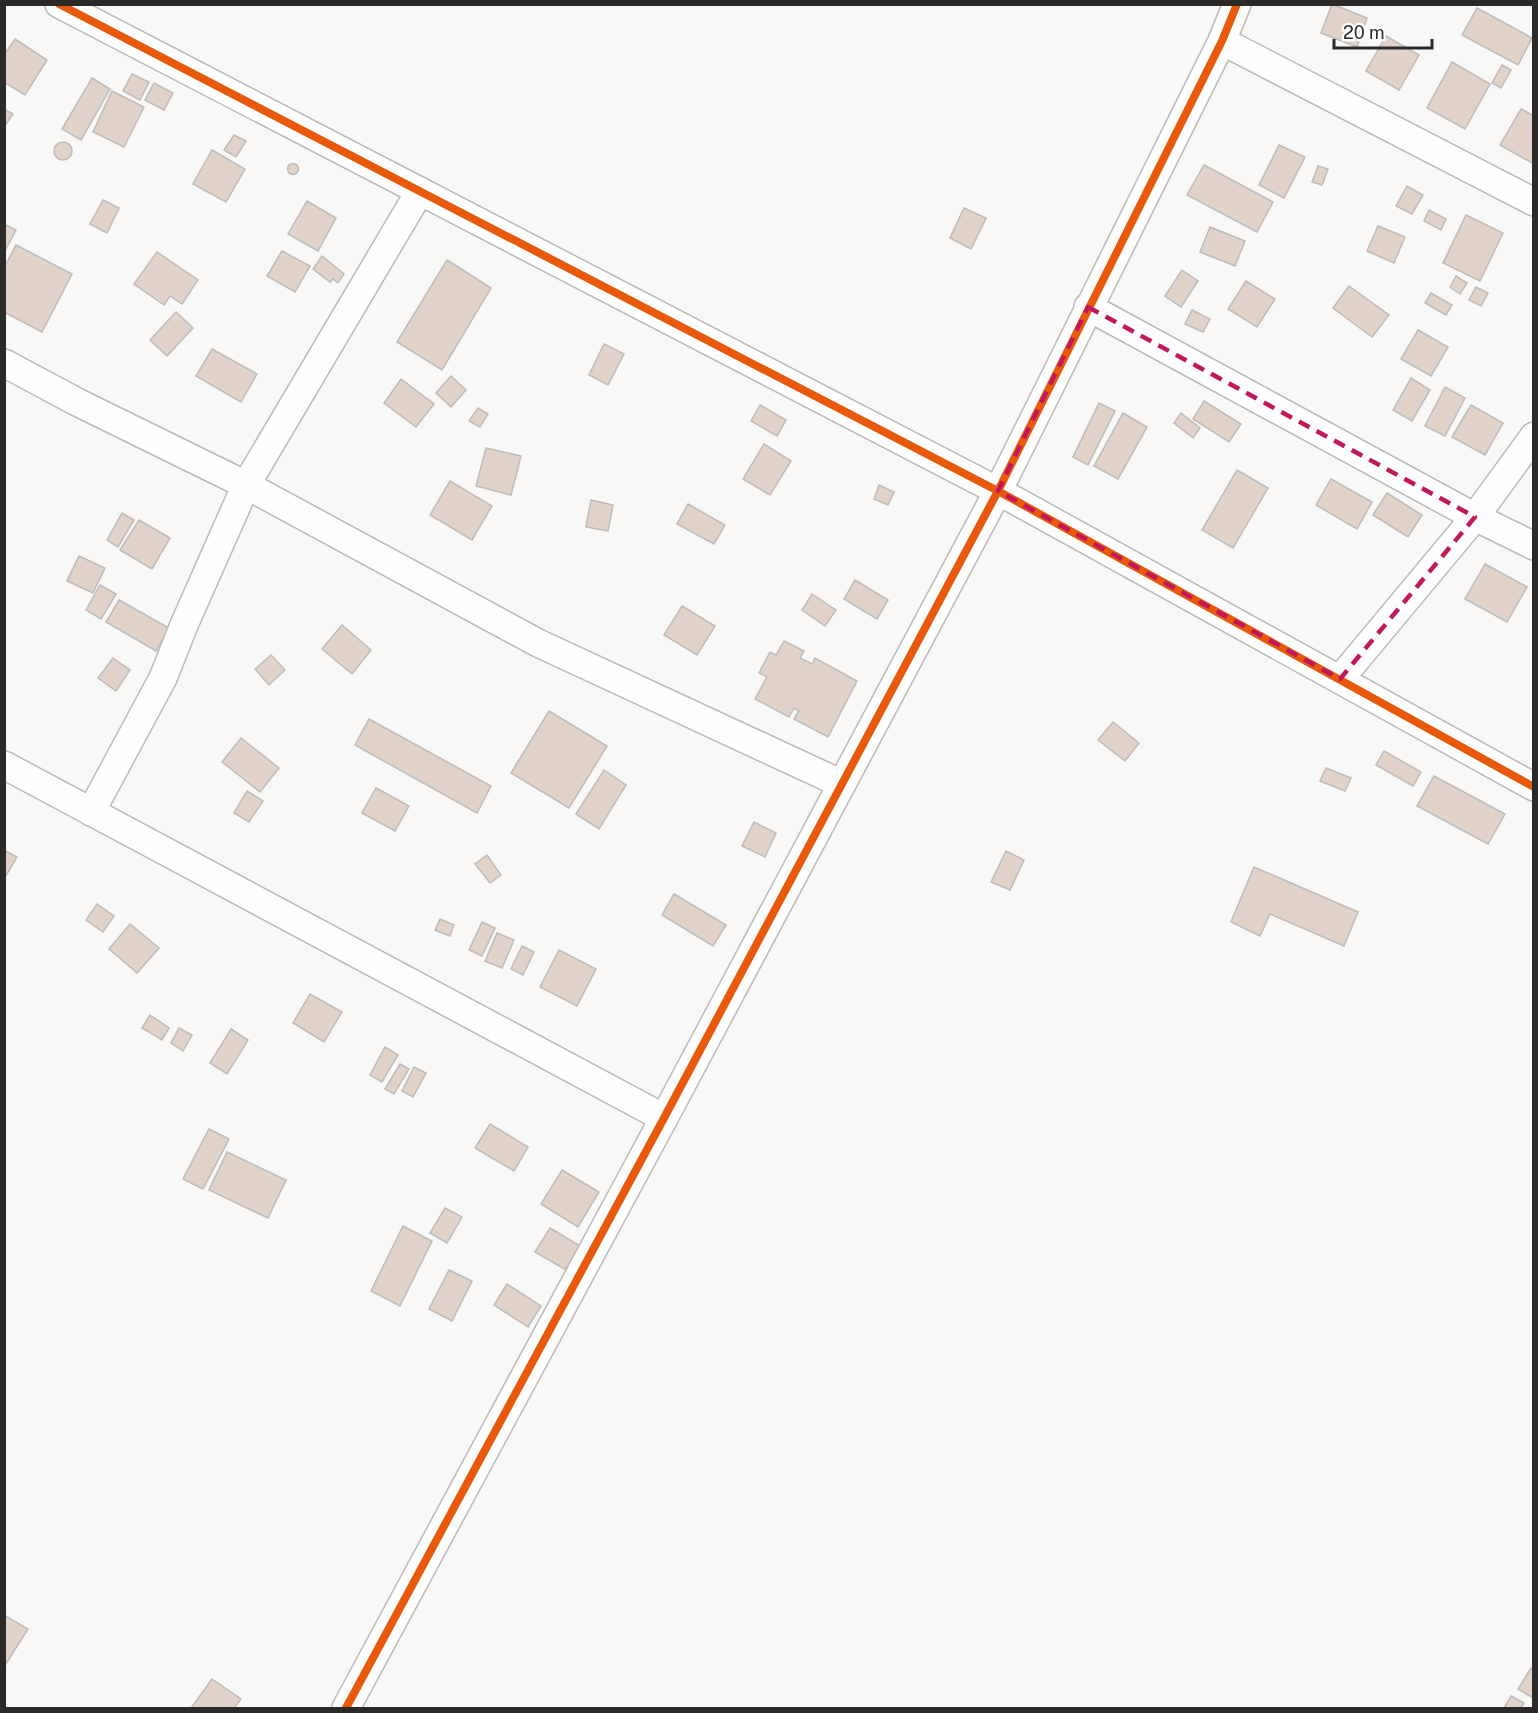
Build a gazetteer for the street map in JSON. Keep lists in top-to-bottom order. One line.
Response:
{"scale_bar":"20 m"}
